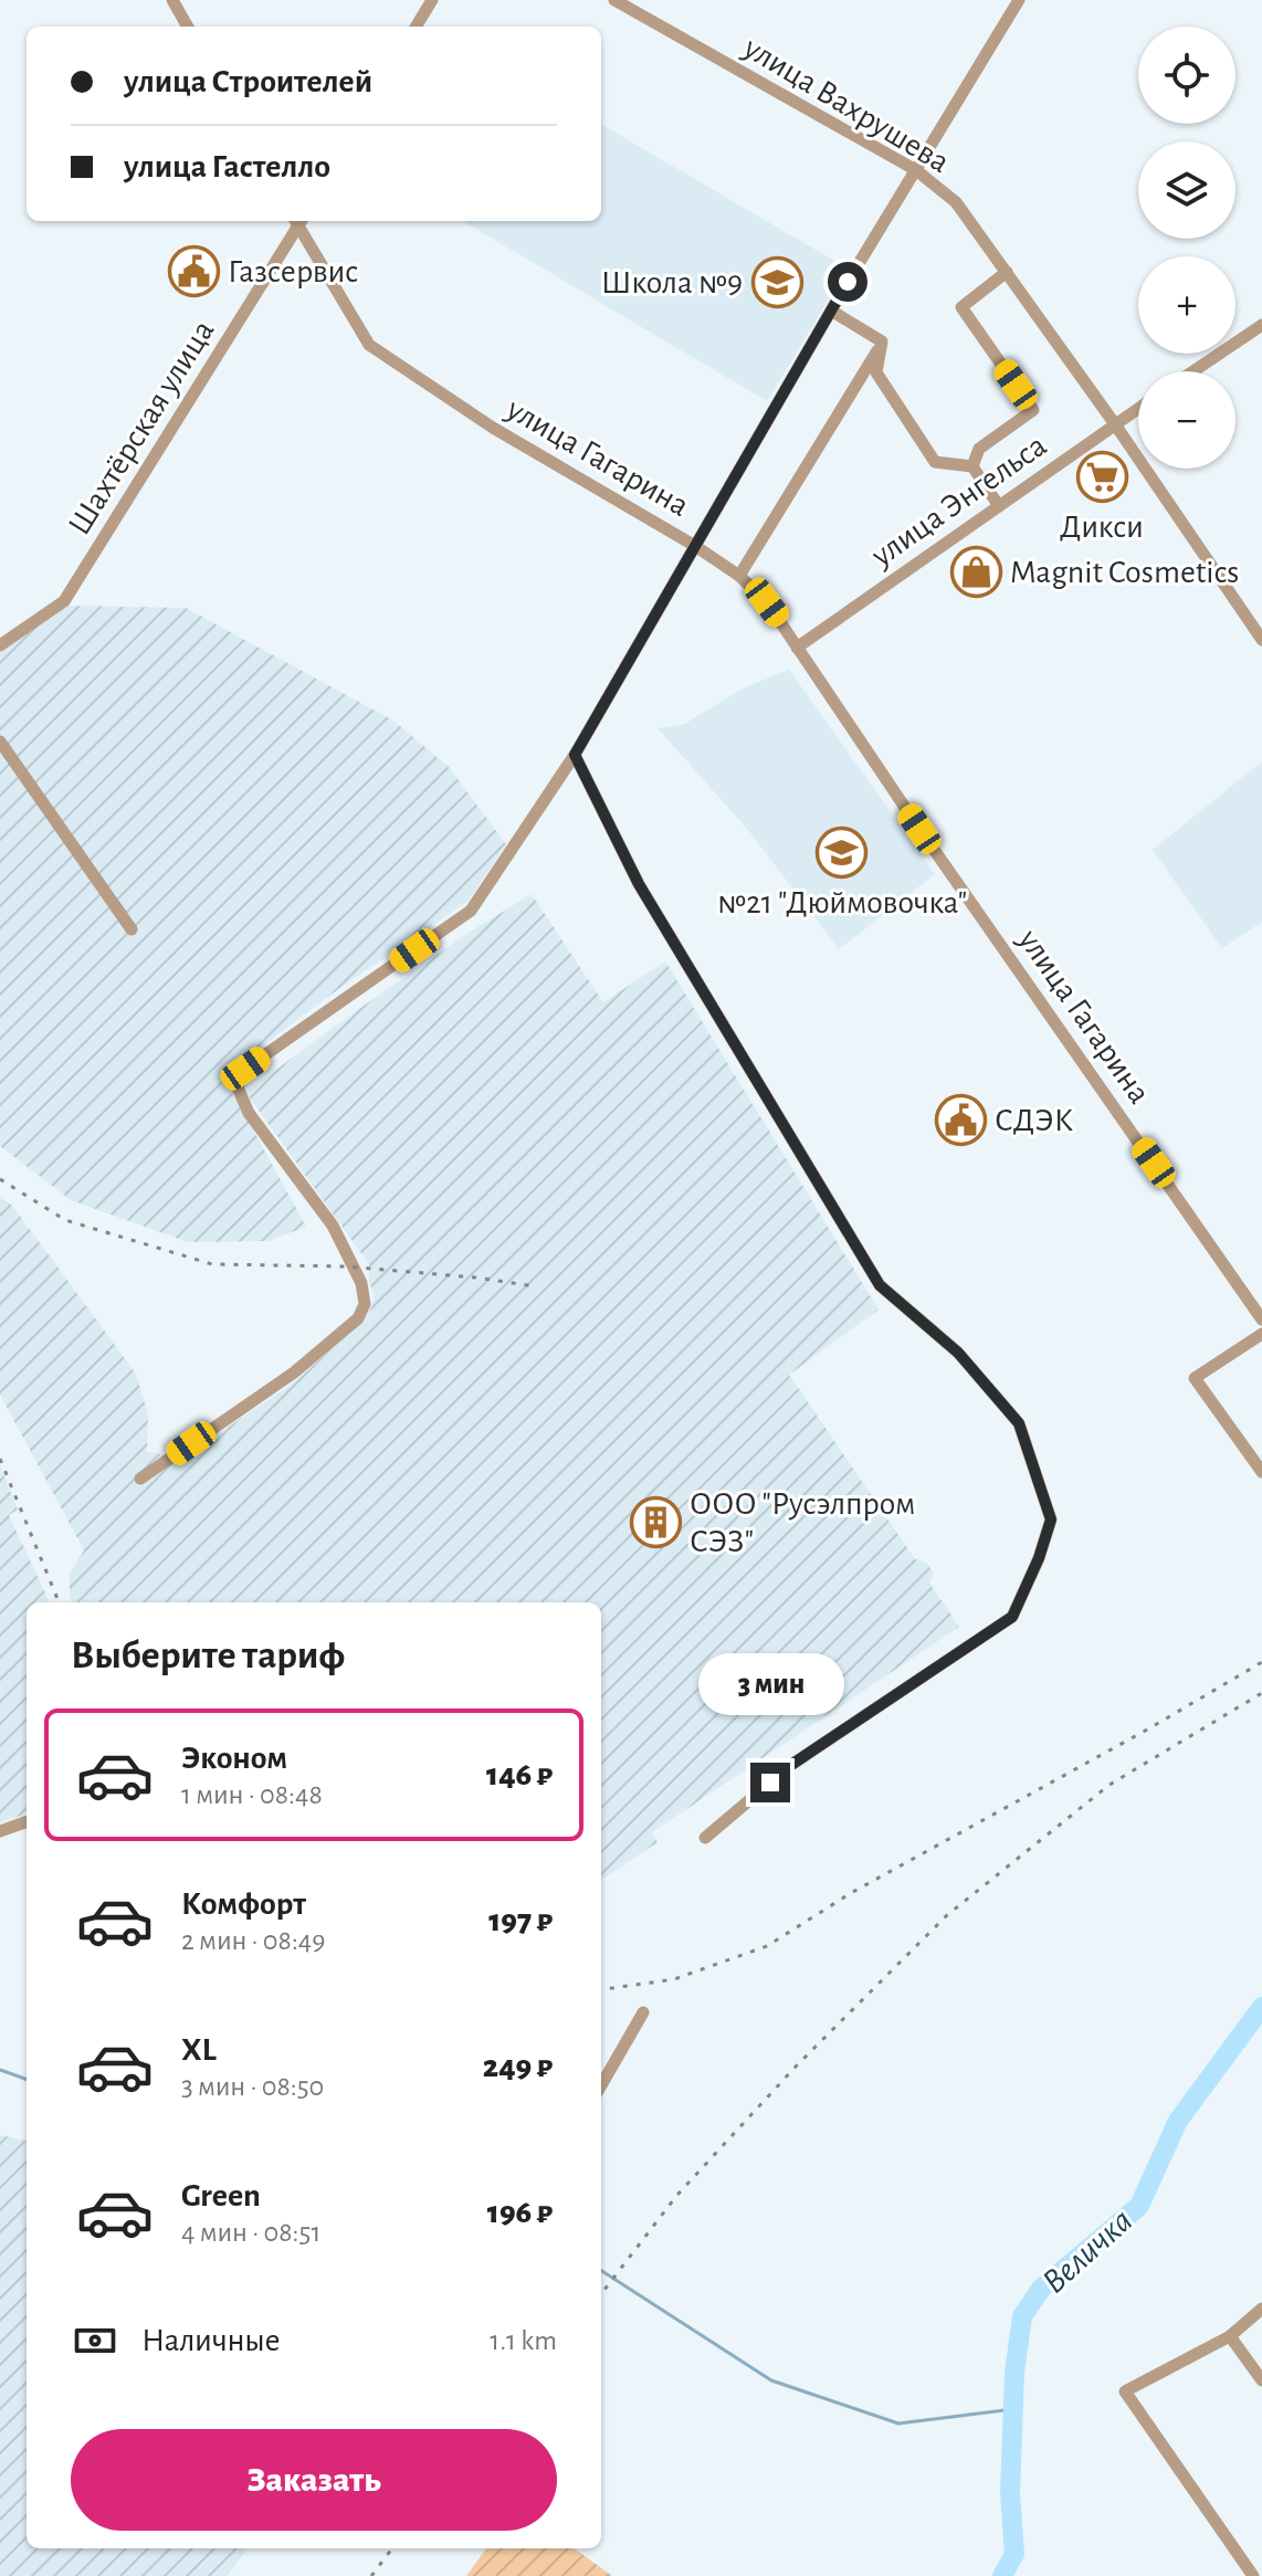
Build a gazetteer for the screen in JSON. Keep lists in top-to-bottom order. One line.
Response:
{"streets":{"street":["улица Вахрушева","Шахтёрская улица","улица Гагарина","улица Энгельса"]},"crossings":[["улица Вахрушева","улица Энгельса"],["улица Гагарина","улица Энгельса"]],"water":["Величка"],"places":{"public building":["Газсервис","СДЭК"],"school or university":["Школа №9","№21 \"Дюймовочка\""],"supermarket":["Дикси"],"shop":["Magnit Cosmetics"],"building":["ООО \"Русэлпром СЭЗ\""]},"page":{"map_buttons":["+","−"],"banner":["улица Строителей","улица Гастелло"],"heading":"Выберите тариф","bubble":"3 мин","list":[{"name":"Эконом","note":"1 мин · 08:48","value":"146 ₽"},{"name":"Комфорт","note":"2 мин · 08:49","value":"197 ₽"},{"name":"XL","note":"3 мин · 08:50","value":"249 ₽"},{"name":"Green","note":"4 мин · 08:51","value":"196 ₽"}],"pay":["Наличные","1.1 km"],"buttons":"Заказать"}}
